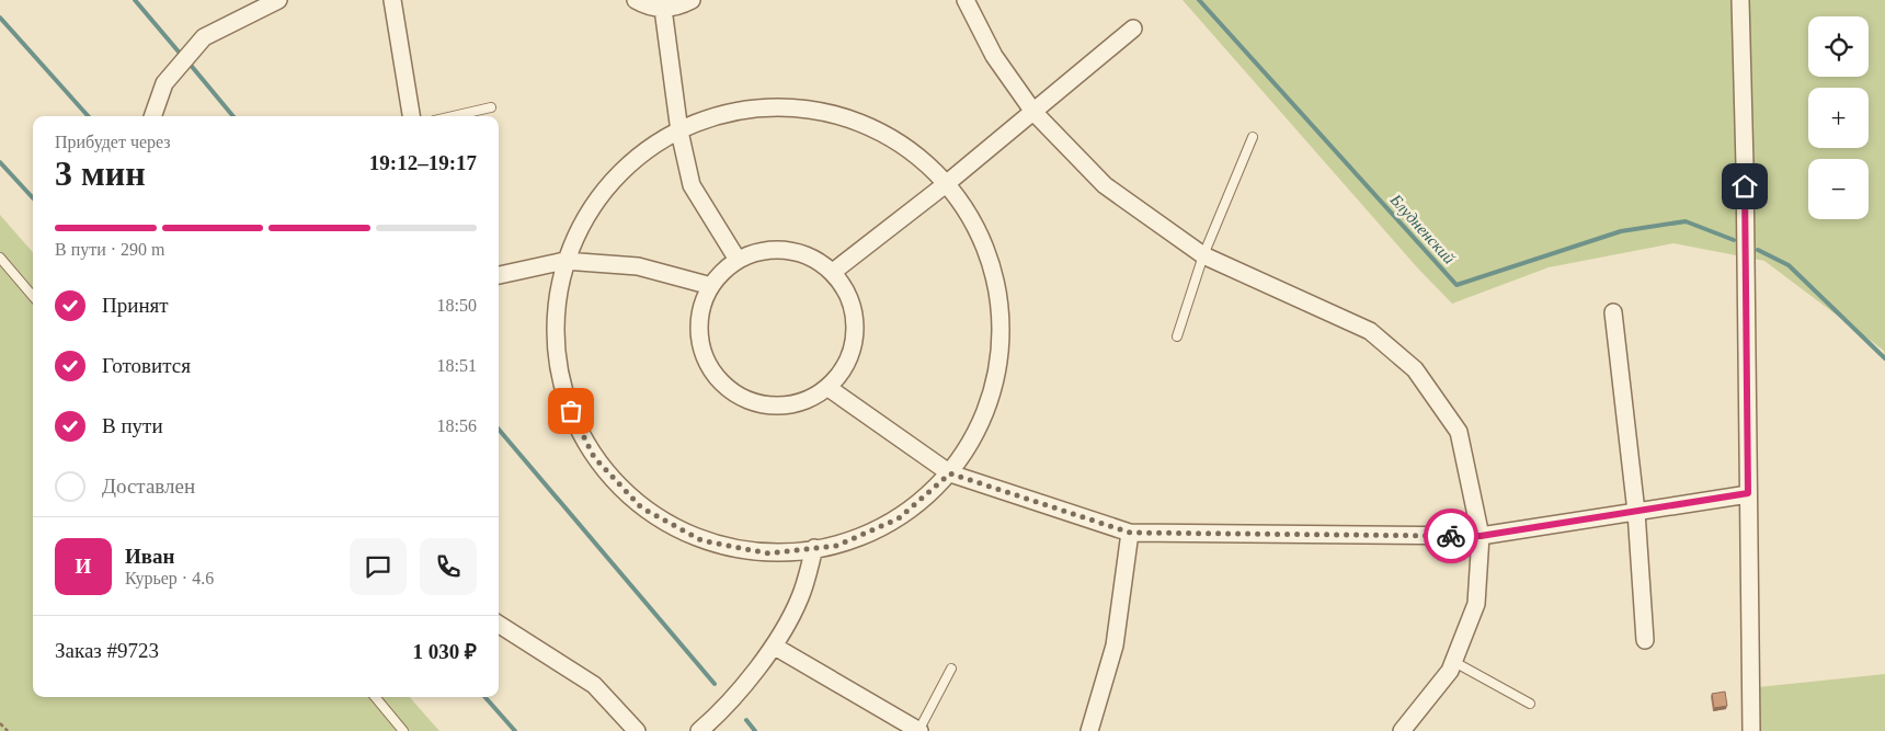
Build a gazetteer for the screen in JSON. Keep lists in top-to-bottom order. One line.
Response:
{"water":["Блудненский"],"page":{"map_buttons":["+","−"],"heading":["3 мин","Прибудет через","19:12–19:17"],"panel":["Иван","Курьер · 4.6","Заказ #9723","1 030 ₽"],"bar":"В пути · 290 m","list":[["Принят","18:50"],["Готовится","18:51"],["В пути","18:56"],"Доставлен"],"round":"И"}}
